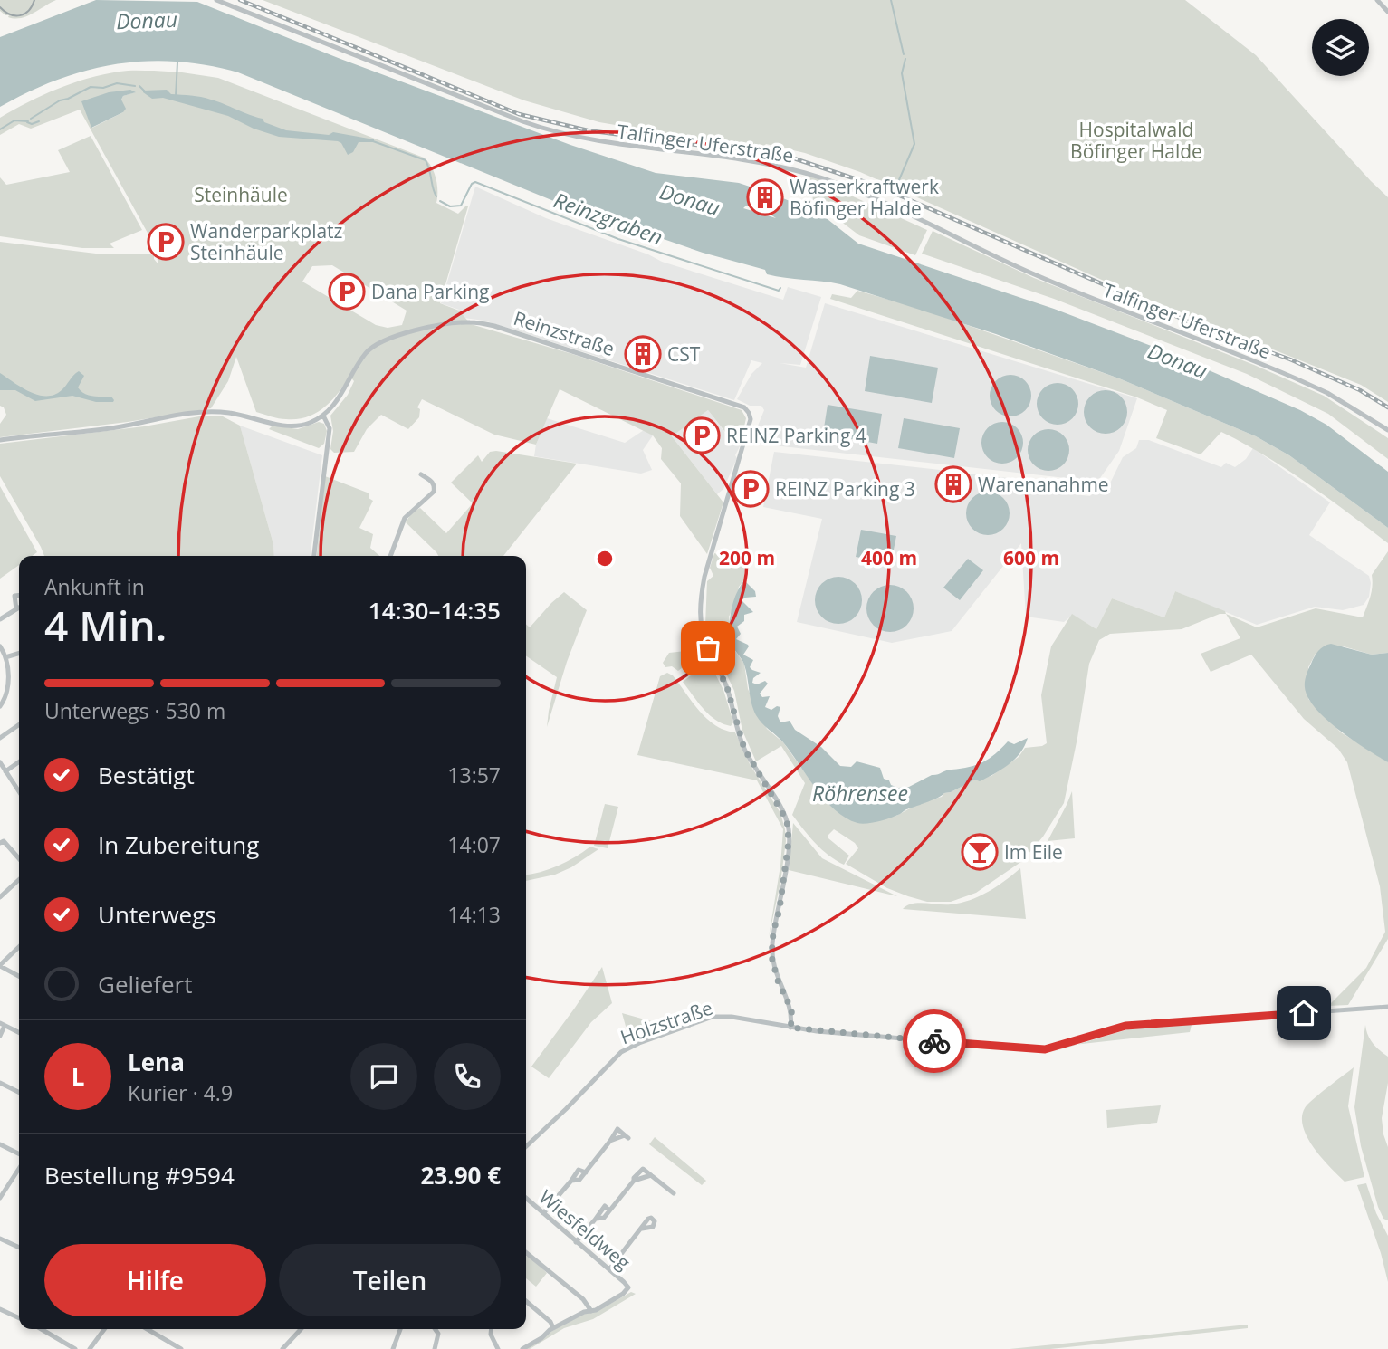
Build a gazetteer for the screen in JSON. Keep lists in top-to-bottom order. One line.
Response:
{"streets":{"street":["Talfinger Uferstraße","Reinzstraße","Holzstraße","Wiesfeldweg"]},"crossings":[["Reinzstraße","Holzstraße"]],"water":["Donau","Reinzgraben","Röhrensee"],"parks":["Hospitalwald Böfinger Halde","Steinhäule"],"places":{"building":["Wasserkraftwerk Böfinger Halde","CST","Warenanahme"],"parking":["Wanderparkplatz Steinhäule","Dana Parking","REINZ Parking 4","REINZ Parking 3"],"bar":["Im Eile"]},"page":{"heading":["4 Min.","Ankunft in","14:30–14:35"],"panel":["Lena","Kurier · 4.9","Bestellung #9594","23.90 €"],"bar":"Unterwegs · 530 m","list":[["Bestätigt","13:57"],["In Zubereitung","14:07"],["Unterwegs","14:13"],"Geliefert"],"round":"L","buttons":["Hilfe","Teilen"]},"rings":["200 m","400 m","600 m"]}
